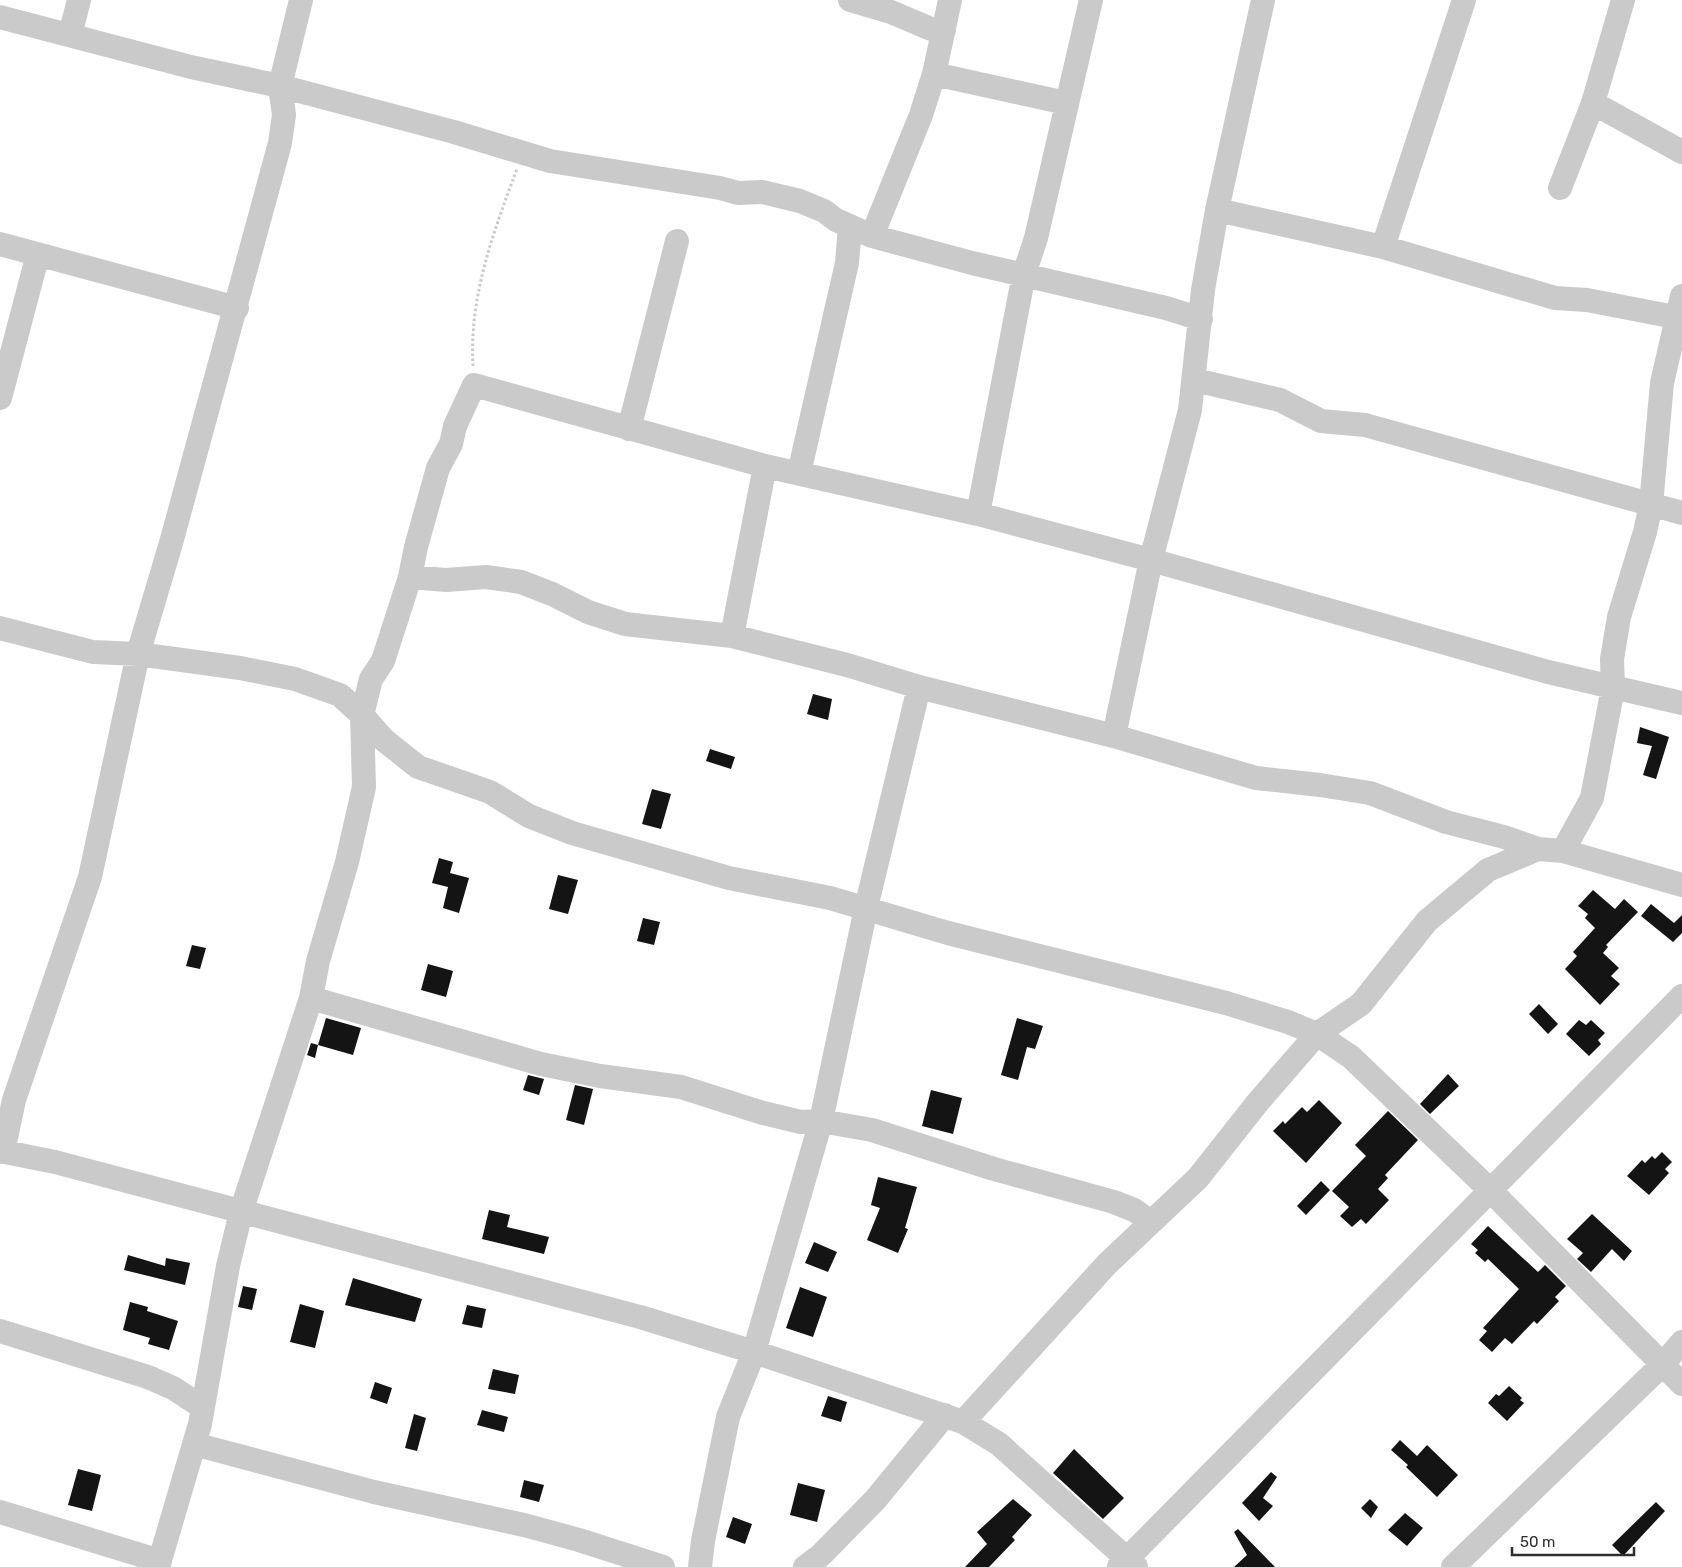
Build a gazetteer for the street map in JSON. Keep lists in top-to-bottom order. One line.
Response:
{"scale_bar":"50 m"}
